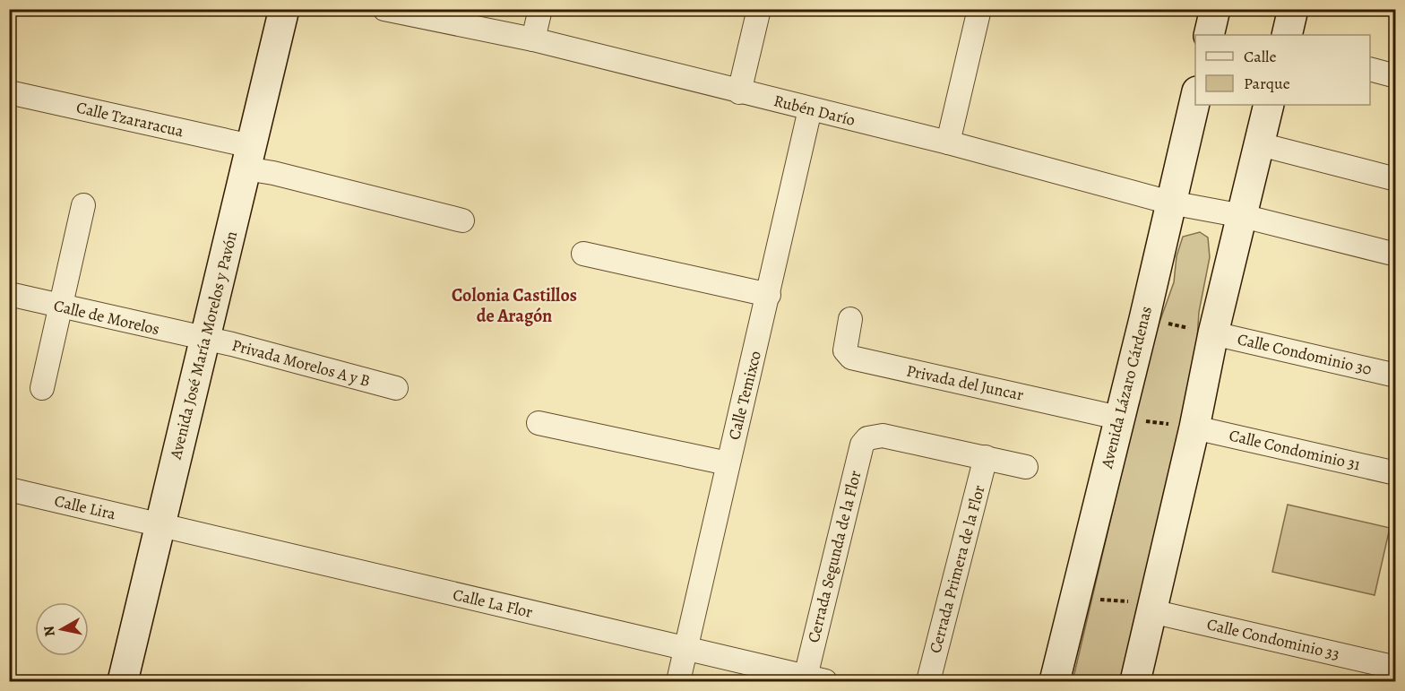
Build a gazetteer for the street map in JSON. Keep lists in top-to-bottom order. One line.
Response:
{"streets":{"street":["Rubén Darío","Calle Tzararacua","Calle de Morelos","Avenida José María Morelos y Pavón","Calle Condominio 30","Privada Morelos A y B","Privada del Juncar","Avenida Lázaro Cárdenas","Calle Temixco","Calle Condominio 31","Calle Lira","Cerrada Segunda de la Flor","Cerrada Primera de la Flor","Calle La Flor","Calle Condominio 33"]},"crossings":[["Rubén Darío","Avenida Lázaro Cárdenas"],["Rubén Darío","Calle Temixco"],["Calle Tzararacua","Avenida José María Morelos y Pavón"],["Calle de Morelos","Avenida José María Morelos y Pavón"],["Calle de Morelos","Privada Morelos A y B"],["Avenida José María Morelos y Pavón","Privada Morelos A y B"],["Avenida José María Morelos y Pavón","Calle Lira"],["Avenida José María Morelos y Pavón","Calle La Flor"],["Privada del Juncar","Avenida Lázaro Cárdenas"],["Calle Temixco","Calle La Flor"],["Calle Lira","Calle La Flor"],["Cerrada Segunda de la Flor","Cerrada Primera de la Flor"],["Cerrada Segunda de la Flor","Calle La Flor"]],"districts":["Colonia Castillos de Aragón"],"legend":["Calle","Parque"],"north":"left"}
